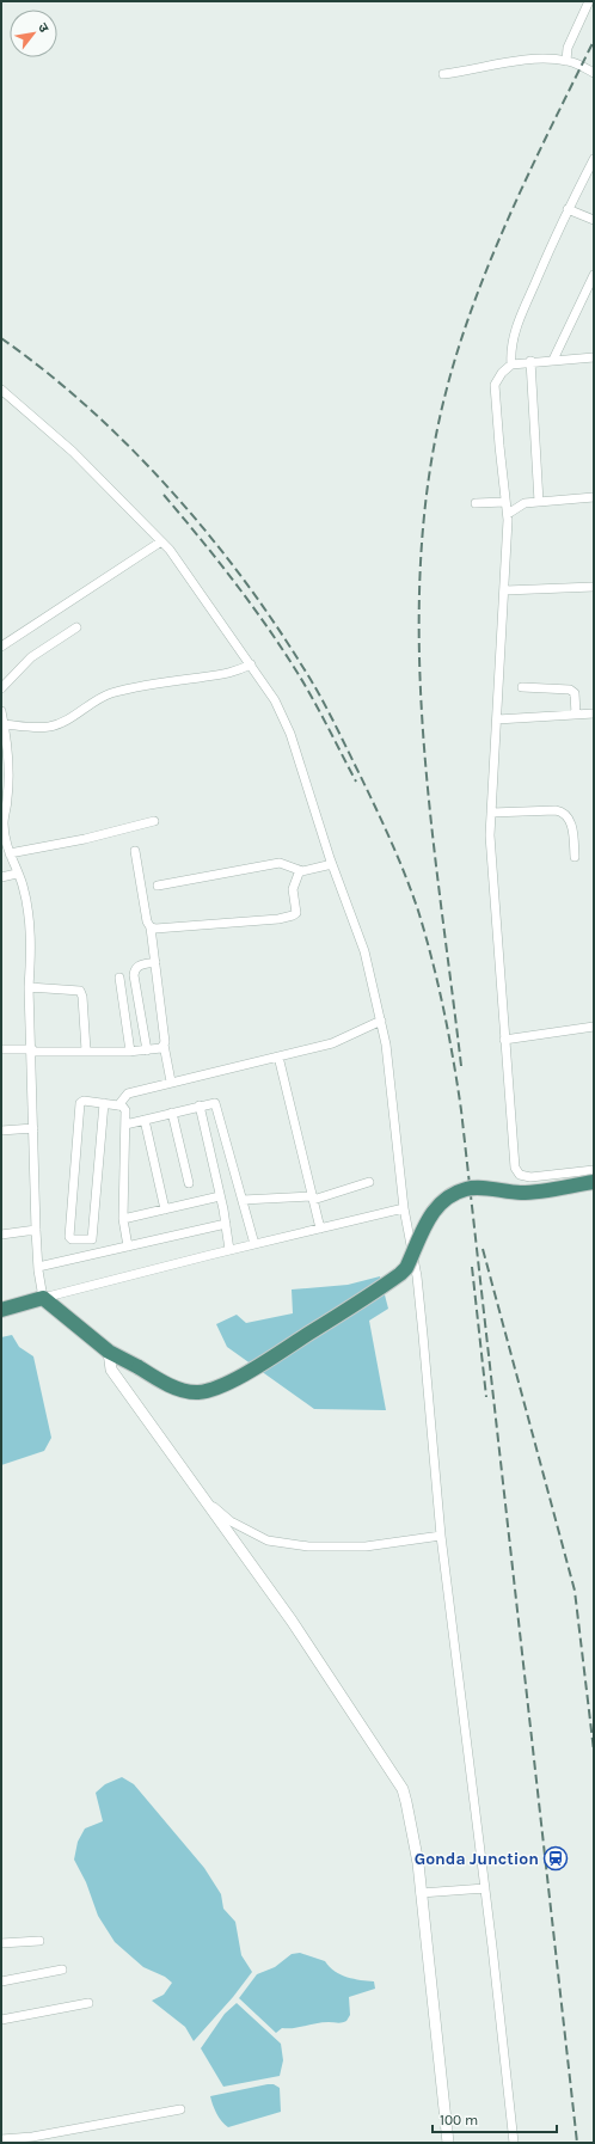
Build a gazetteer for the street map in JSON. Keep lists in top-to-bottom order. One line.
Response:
{"places":{"station":["Gonda Junction"]},"scale_bar":"100 m","north":"top right"}
